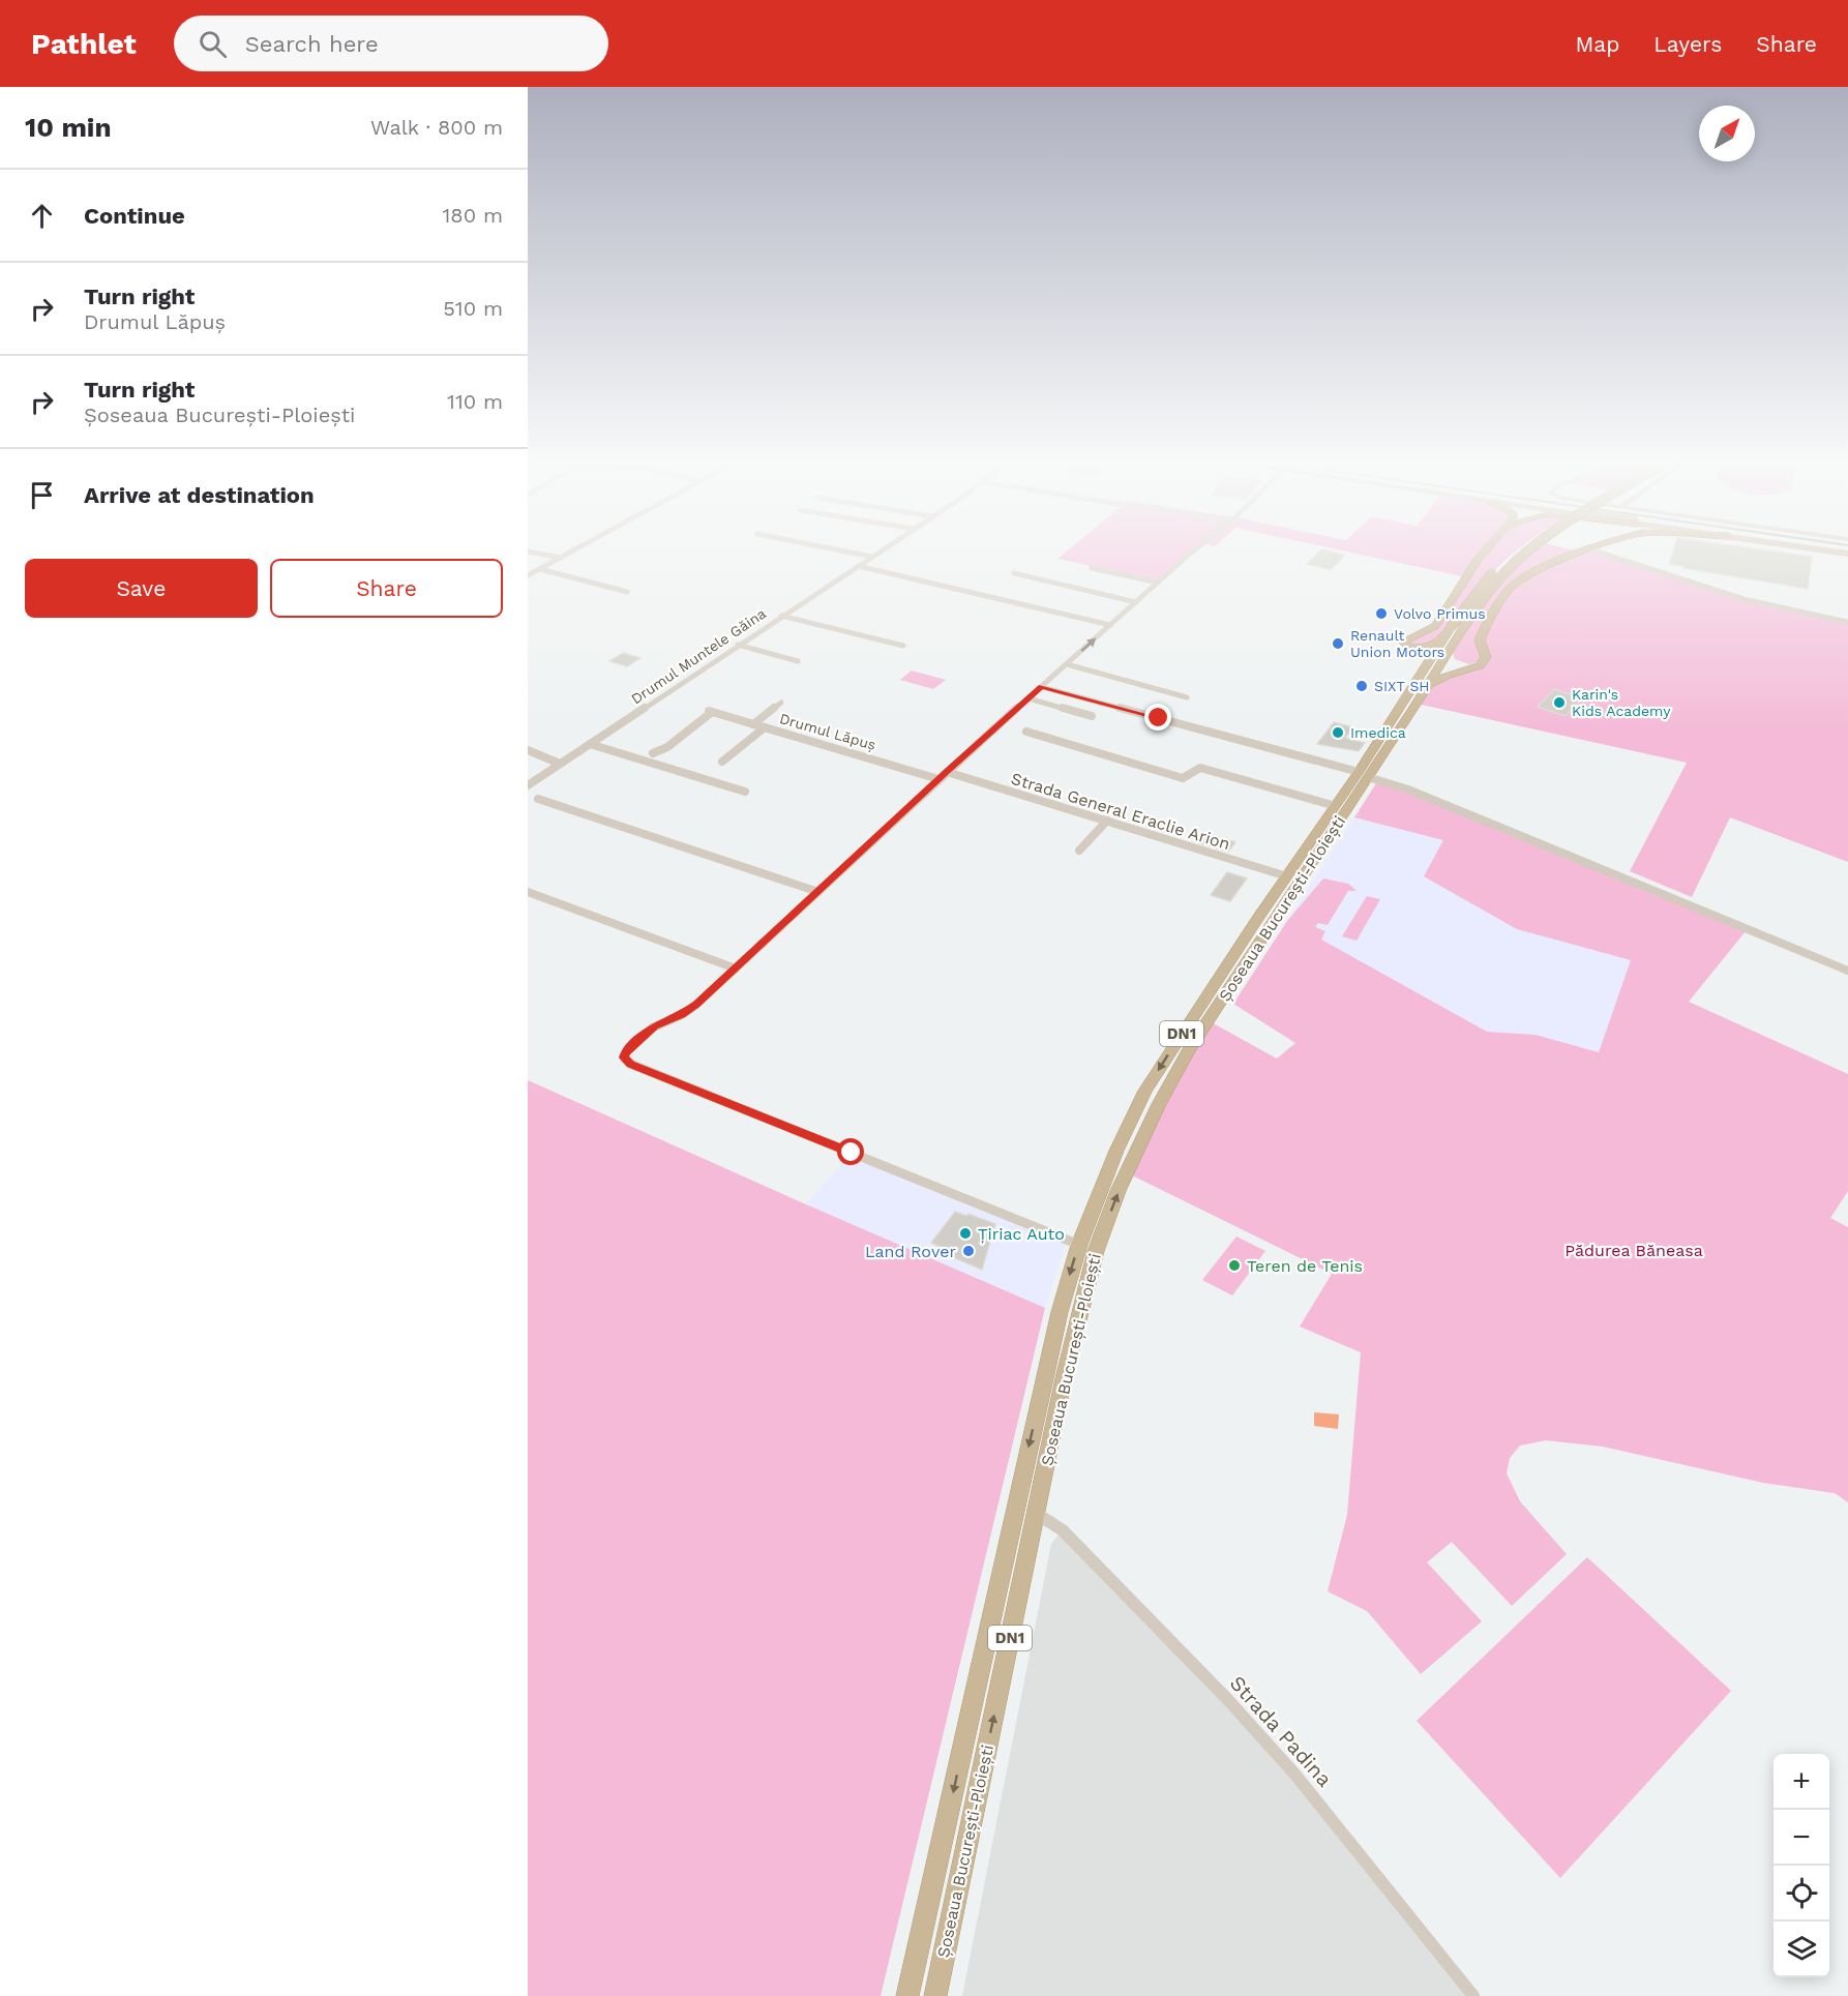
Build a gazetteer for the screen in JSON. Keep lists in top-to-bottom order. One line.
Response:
{"streets":{"highway":["Șoseaua București-Ploiești","DN1"],"street":["Drumul Muntele Găina","Drumul Lăpuș","Strada General Eraclie Arion","Strada Padina"]},"crossings":[["Strada General Eraclie Arion","Șoseaua București-Ploiești"],["Șoseaua București-Ploiești","Strada Padina"]],"parks":["Pădurea Băneasa"],"places":["Volvo Primus","Renault Union Motors","SIXT SH","Karin's Kids Academy","Imedica","Țiriac Auto","Land Rover","Teren de Tenis"],"north":"top right","page":{"header":"Pathlet","search":"Search here","nav":["Map","Layers","Share"],"heading":["10 min","Walk · 800 m"],"list":[["Continue","180 m"],["Turn right","Drumul Lăpuș","510 m"],["Turn right","Șoseaua București-Ploiești","110 m"],"Arrive at destination"],"buttons":["Save","Share"],"map_buttons":["+","−"]}}
